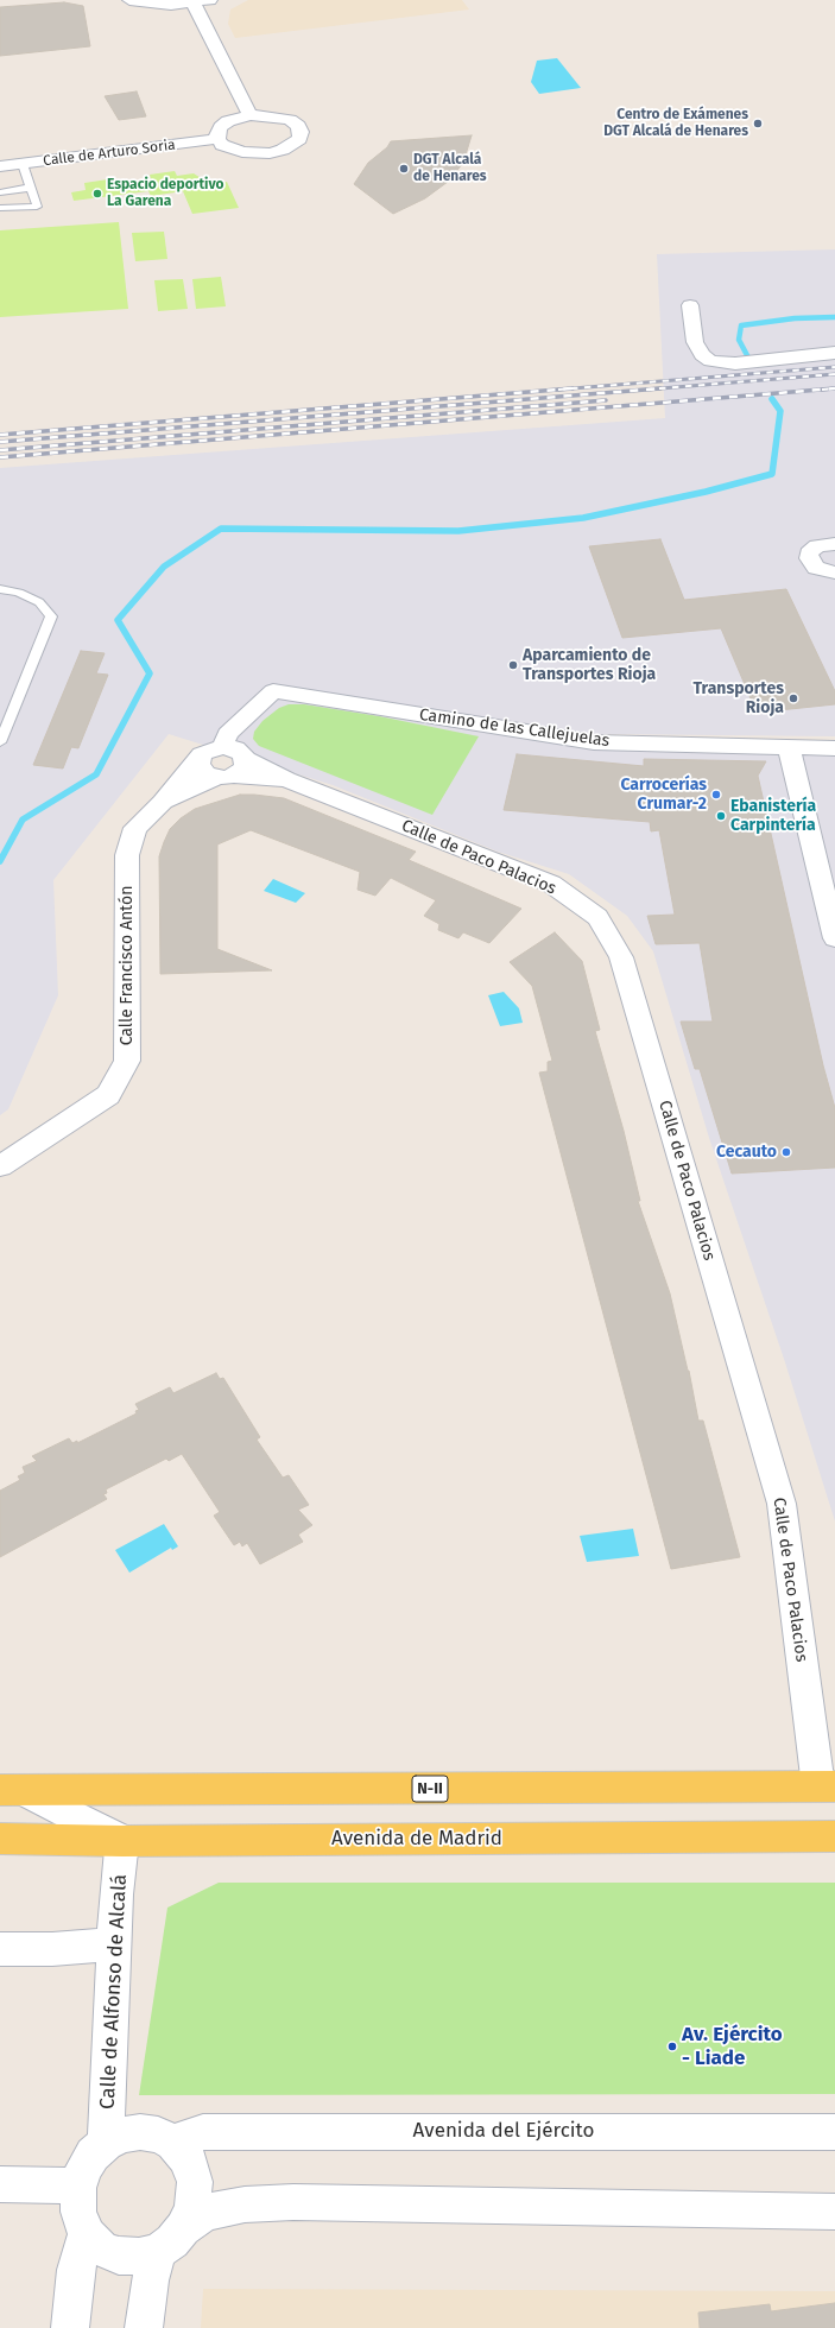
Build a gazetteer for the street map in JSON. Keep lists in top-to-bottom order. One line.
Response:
{"streets":{"main road":["N-II","Avenida de Madrid"],"street":["Calle de Arturo Soria","Camino de las Callejuelas","Calle de Paco Palacios","Calle Francisco Antón","Calle de Alfonso de Alcalá","Avenida del Ejército"]},"crossings":[["Camino de las Callejuelas","Calle Francisco Antón"],["Calle de Paco Palacios","N-II"],["Avenida de Madrid","Calle de Alfonso de Alcalá"],["Calle de Alfonso de Alcalá","Avenida del Ejército"]],"places":["Centro de Exámenes DGT Alcalá de Henares","DGT Alcalá de Henares","Espacio deportivo La Garena","Aparcamiento de Transportes Rioja","Transportes Rioja","Carrocerías Crumar-2","Ebanistería Carpintería","Cecauto","Av. Ejército - Liade"]}
